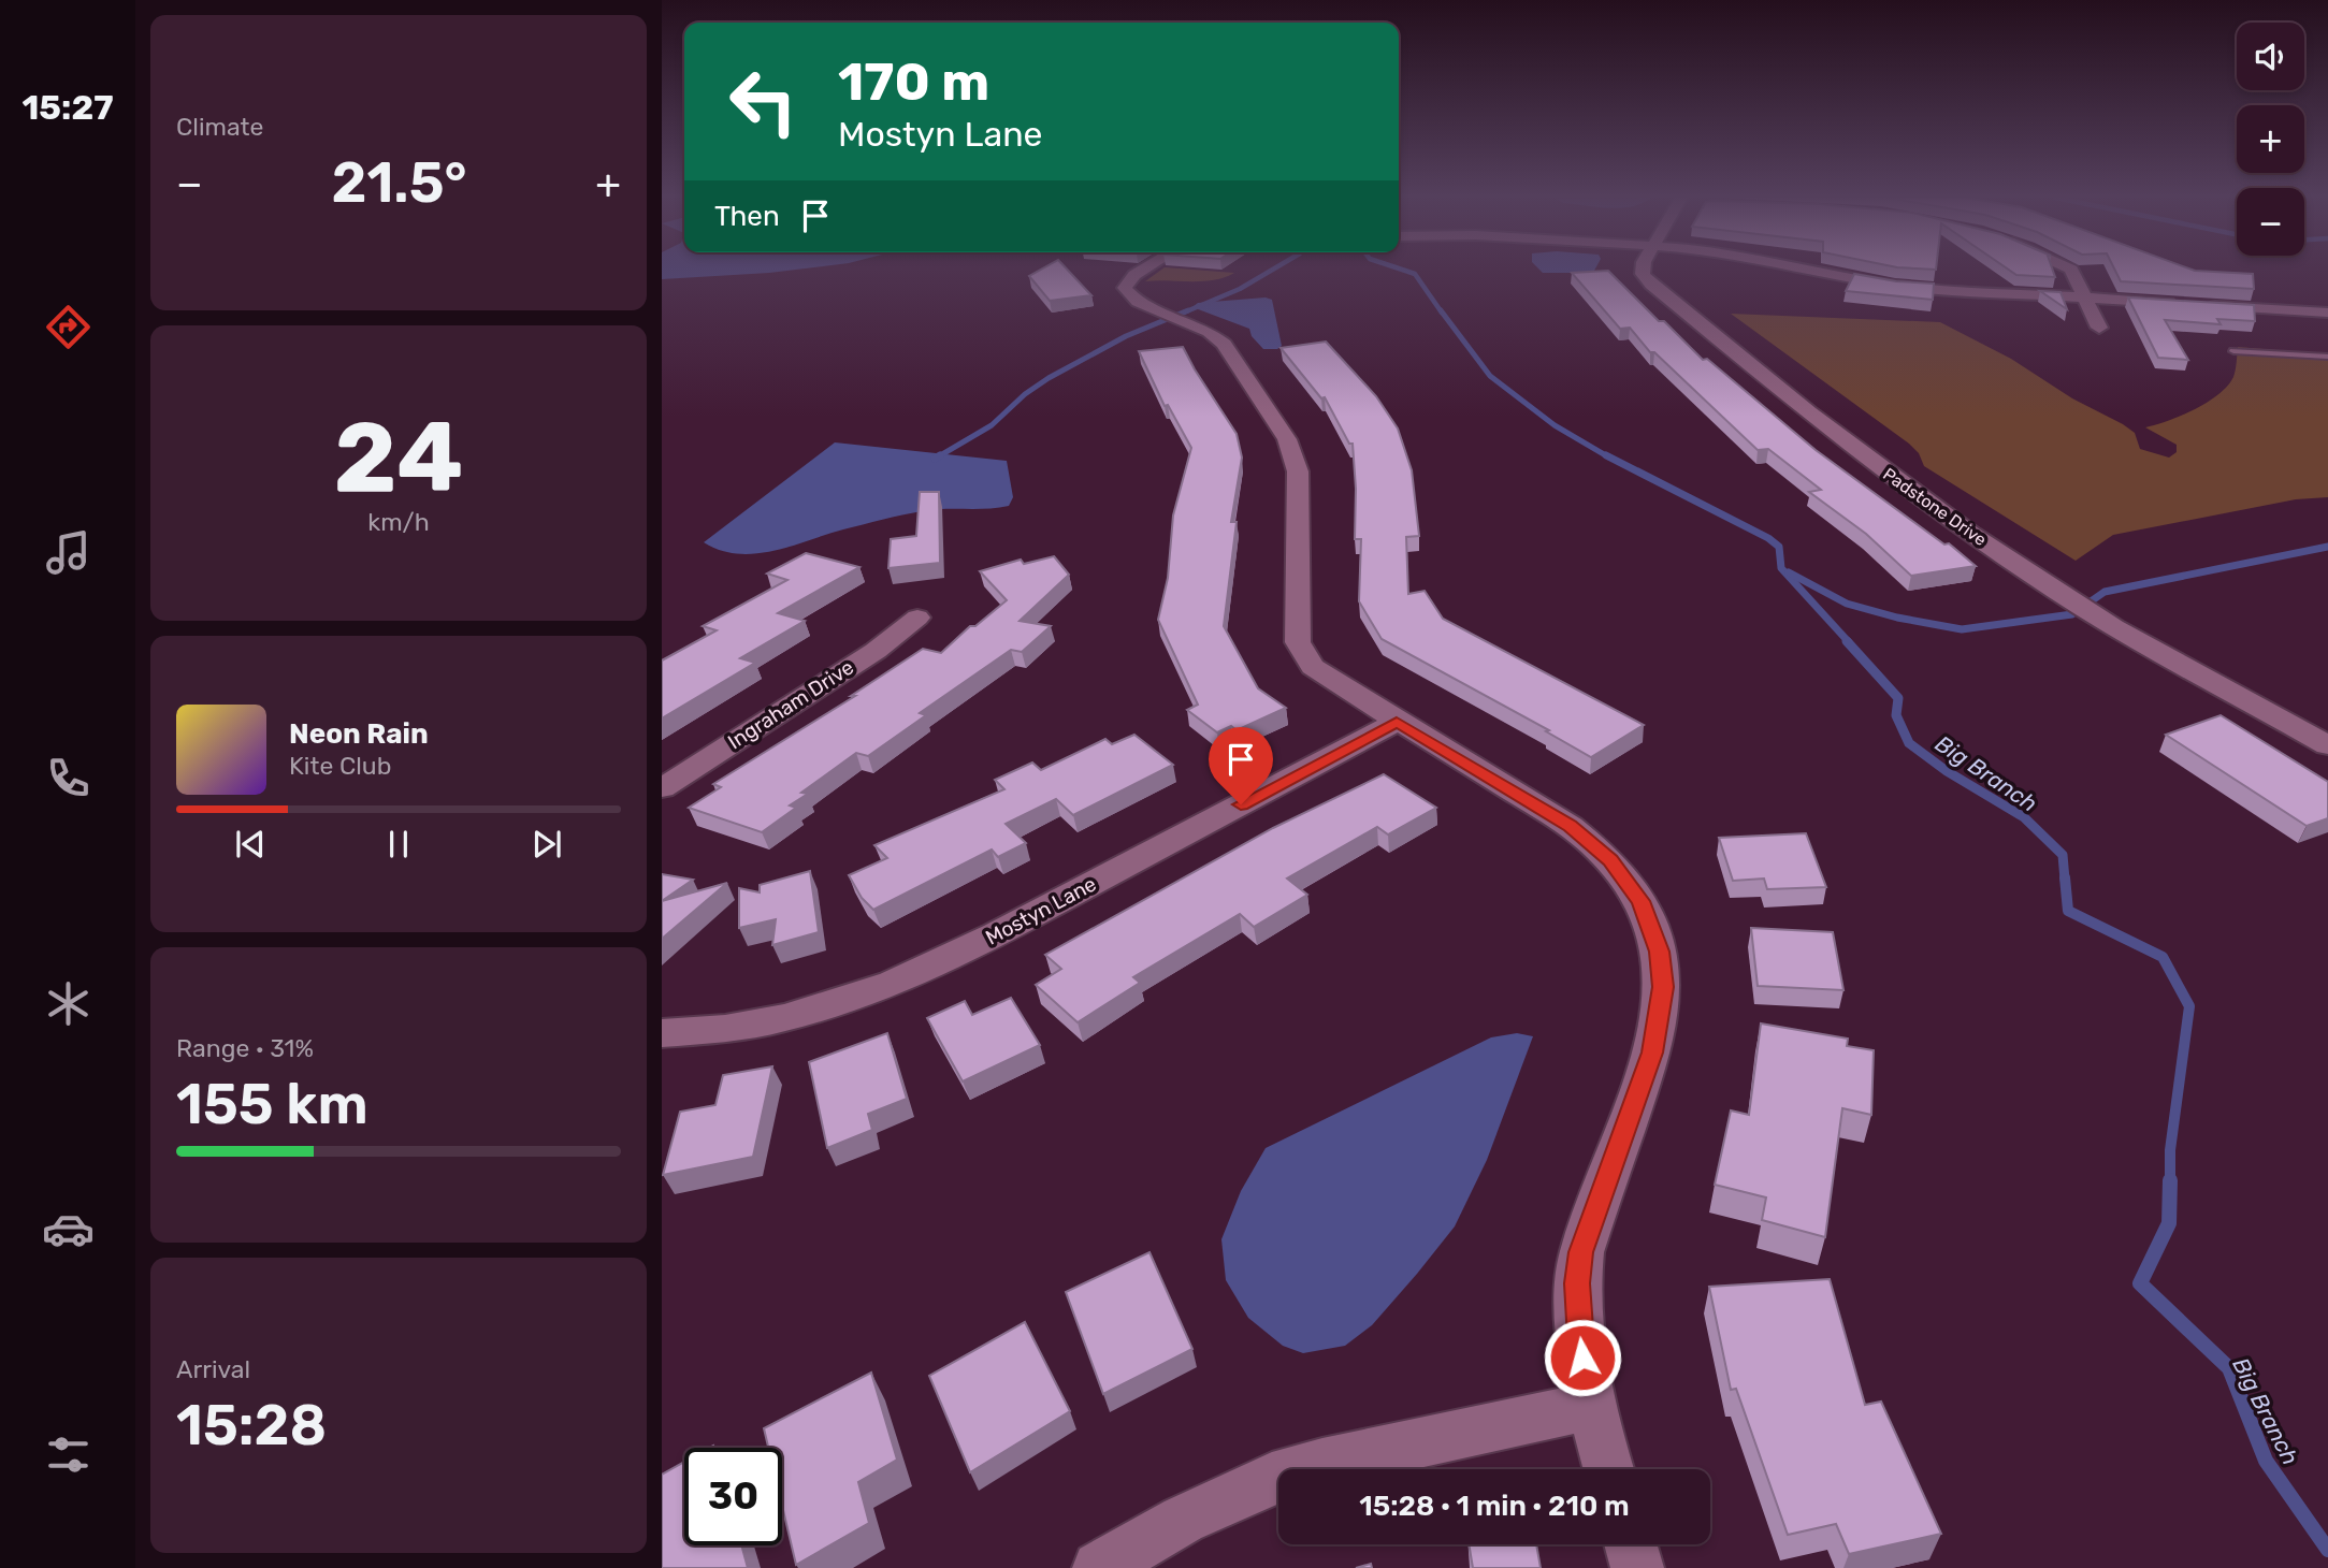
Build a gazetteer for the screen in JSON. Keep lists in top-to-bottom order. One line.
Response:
{"streets":{"street":["Padstone Drive","Ingraham Drive","Mostyn Lane"]},"water":["Big Branch"],"page":{"tabs":"15:27","tile":["Climate",["24","km/h"],["Range · 31%","155 km"],["Arrival","15:28"]],"map_buttons":["+","−"],"turn":["170 m","Mostyn Lane"],"heat":["−","21.5°","+"],"then":"Then","song":["Neon Rain","Kite Club"],"limit":"30","trip":"15:28 · 1 min · 210 m"}}
